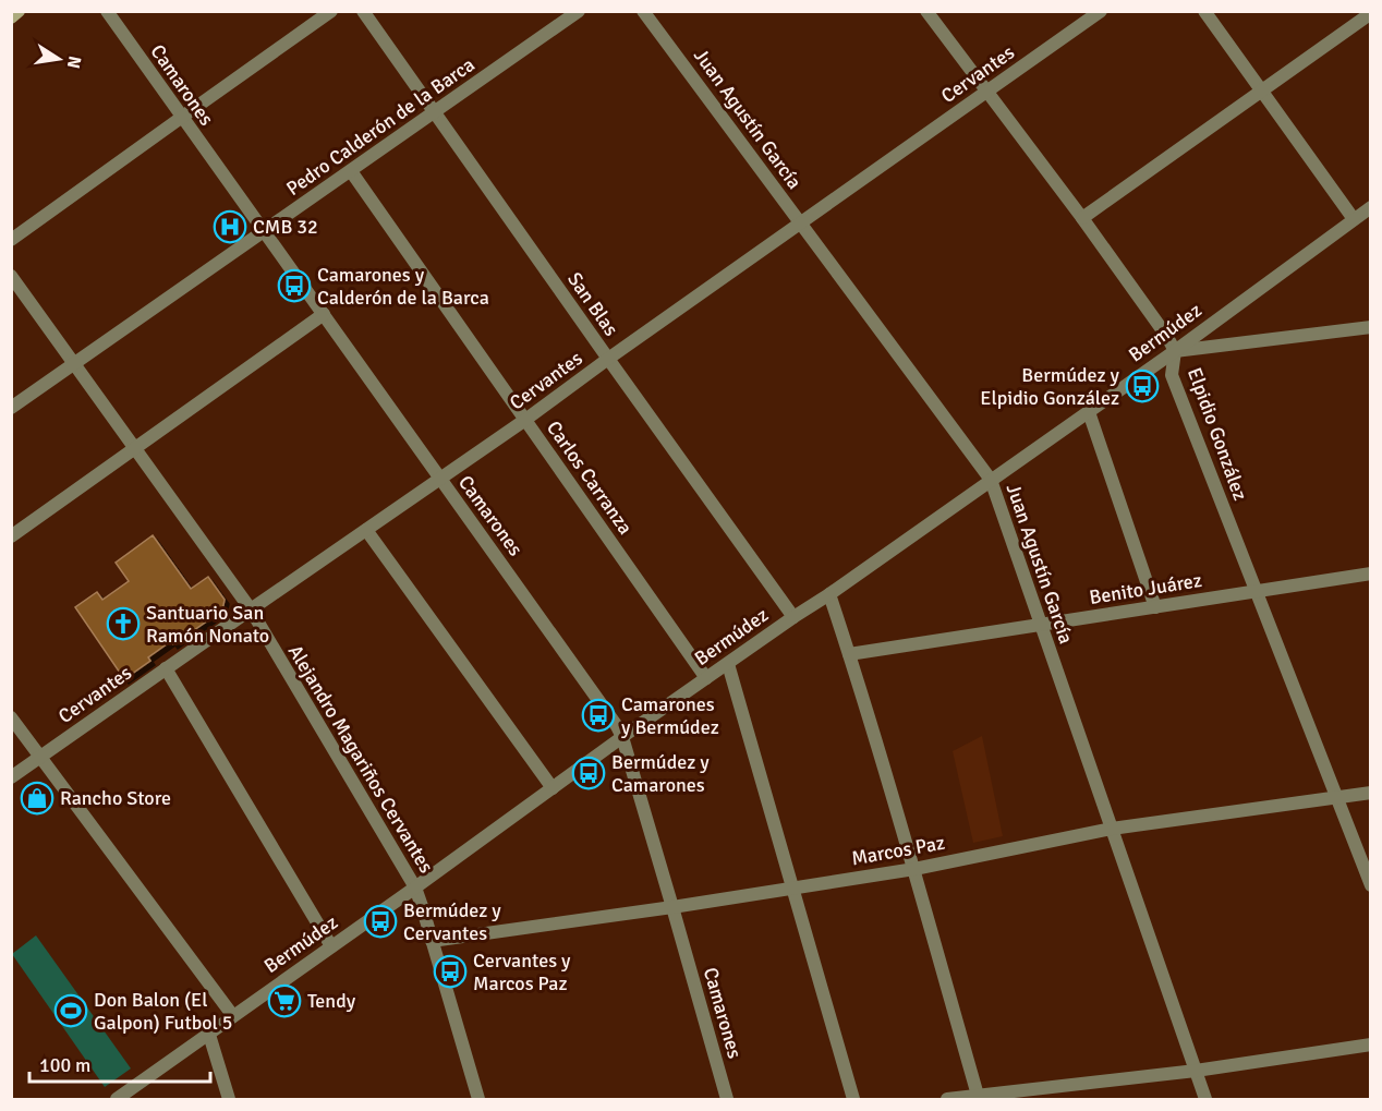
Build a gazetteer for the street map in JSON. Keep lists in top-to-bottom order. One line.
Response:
{"streets":{"street":["Cervantes","Camarones","Juan Agustín García","Pedro Calderón de la Barca","San Blas","Bermúdez","Elpidio González","Carlos Carranza","Benito Juárez","Alejandro Magariños Cervantes","Marcos Paz"]},"crossings":[["Cervantes","Camarones"],["Cervantes","Juan Agustín García"],["Cervantes","San Blas"],["Cervantes","Elpidio González"],["Cervantes","Carlos Carranza"],["Cervantes","Alejandro Magariños Cervantes"],["Camarones","Pedro Calderón de la Barca"],["Camarones","Bermúdez"],["Camarones","Marcos Paz"],["Juan Agustín García","Bermúdez"],["Juan Agustín García","Benito Juárez"],["Juan Agustín García","Marcos Paz"],["Pedro Calderón de la Barca","San Blas"],["Pedro Calderón de la Barca","Carlos Carranza"],["Pedro Calderón de la Barca","Alejandro Magariños Cervantes"],["San Blas","Bermúdez"],["Bermúdez","Elpidio González"],["Bermúdez","Carlos Carranza"],["Bermúdez","Alejandro Magariños Cervantes"],["Elpidio González","Benito Juárez"],["Elpidio González","Marcos Paz"],["Alejandro Magariños Cervantes","Marcos Paz"]],"places":{"hospital":["CMB 32"],"bus stop":["Camarones y Calderón de la Barca","Bermúdez y Elpidio González","Camarones y Bermúdez","Bermúdez y Camarones","Bermúdez y Cervantes","Cervantes y Marcos Paz"],"church":["Santuario San Ramón Nonato"],"shop":["Rancho Store"],"supermarket":["Tendy"],"sports":["Don Balon (El Galpon) Futbol 5"]},"scale_bar":"100 m","north":"right"}
